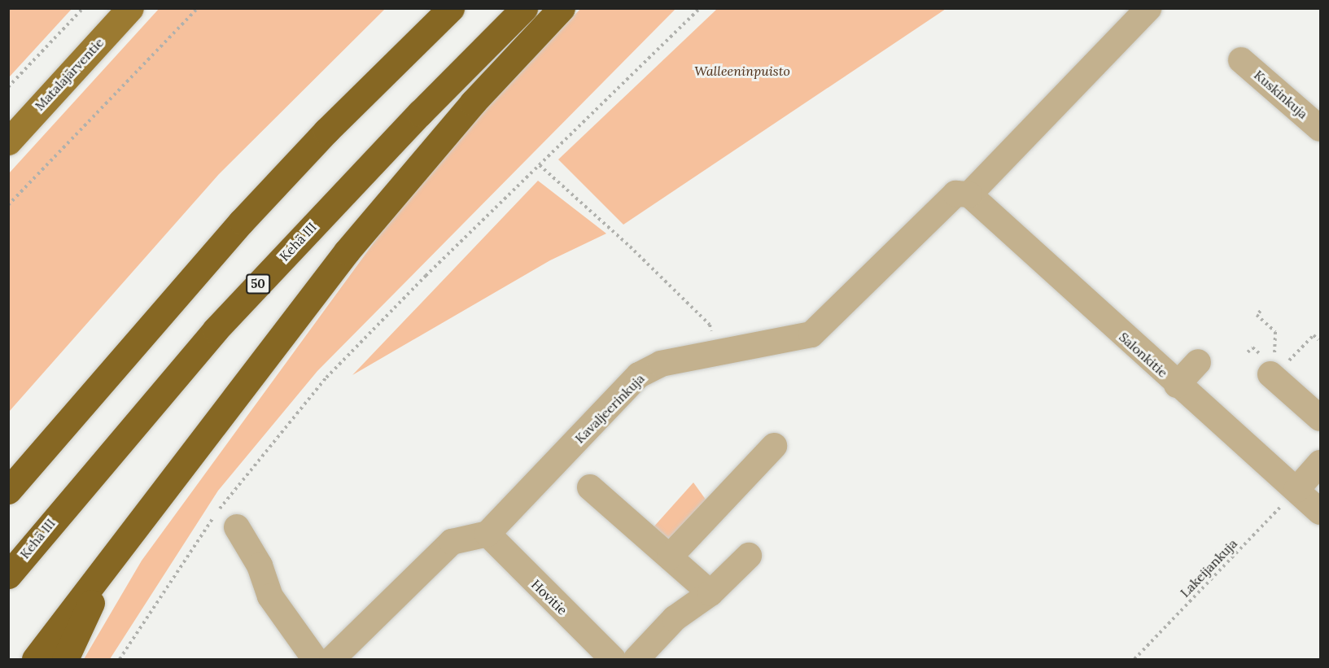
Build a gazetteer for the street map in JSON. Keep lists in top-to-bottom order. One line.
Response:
{"streets":{"highway":["Kehä III","50"],"main road":["Matalajärventie"],"street":["Kuskinkuja","Salonkitie","Kavaljeerinkuja","Hovitie"],"path":["Lakeijankuja"]},"crossings":[["Salonkitie","Kavaljeerinkuja"],["Salonkitie","Lakeijankuja"],["Kavaljeerinkuja","Hovitie"]],"parks":["Walleeninpuisto"]}
